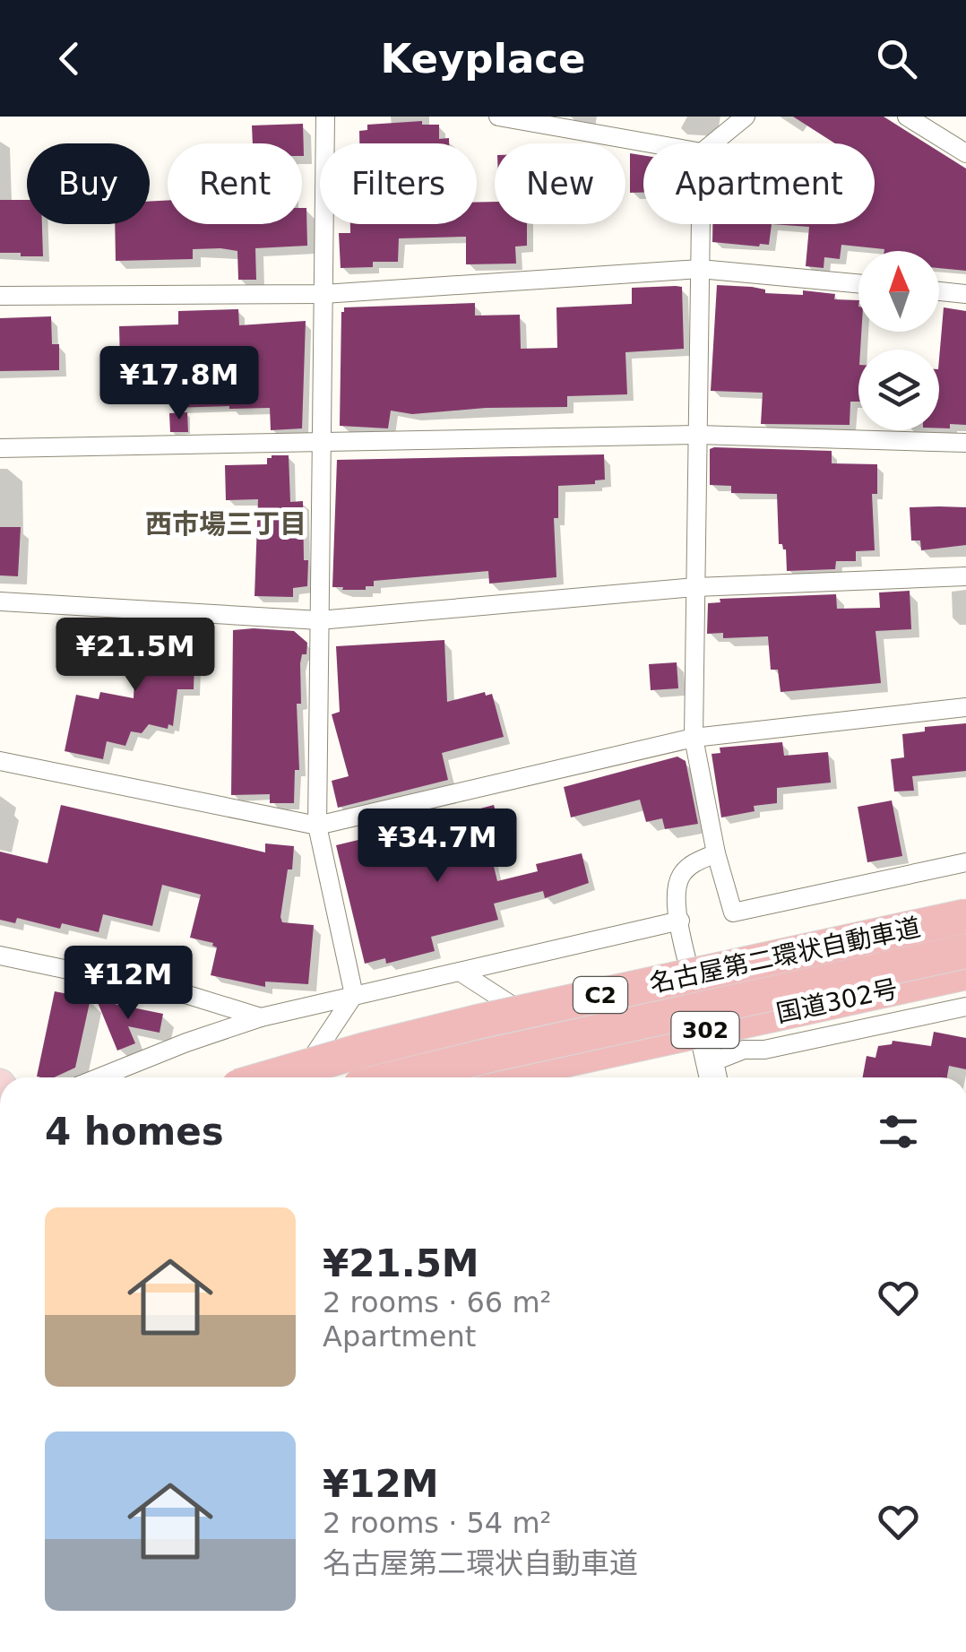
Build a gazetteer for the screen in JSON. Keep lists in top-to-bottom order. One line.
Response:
{"streets":{"highway":["名古屋第二環状自動車道","C2","国道302号","302"]},"districts":["西市場三丁目"],"north":"top","page":{"header":"Keyplace","chip":["Buy","Rent","Filters","New","Apartment"],"price":["¥17.8M","¥21.5M","¥34.7M","¥12M"],"heading":"4 homes","list":[{"name":"¥21.5M","note":"2 rooms · 66 m² · Apartment"},{"name":"¥12M","note":"2 rooms · 54 m² · 名古屋第二環状自動車道"}]}}
